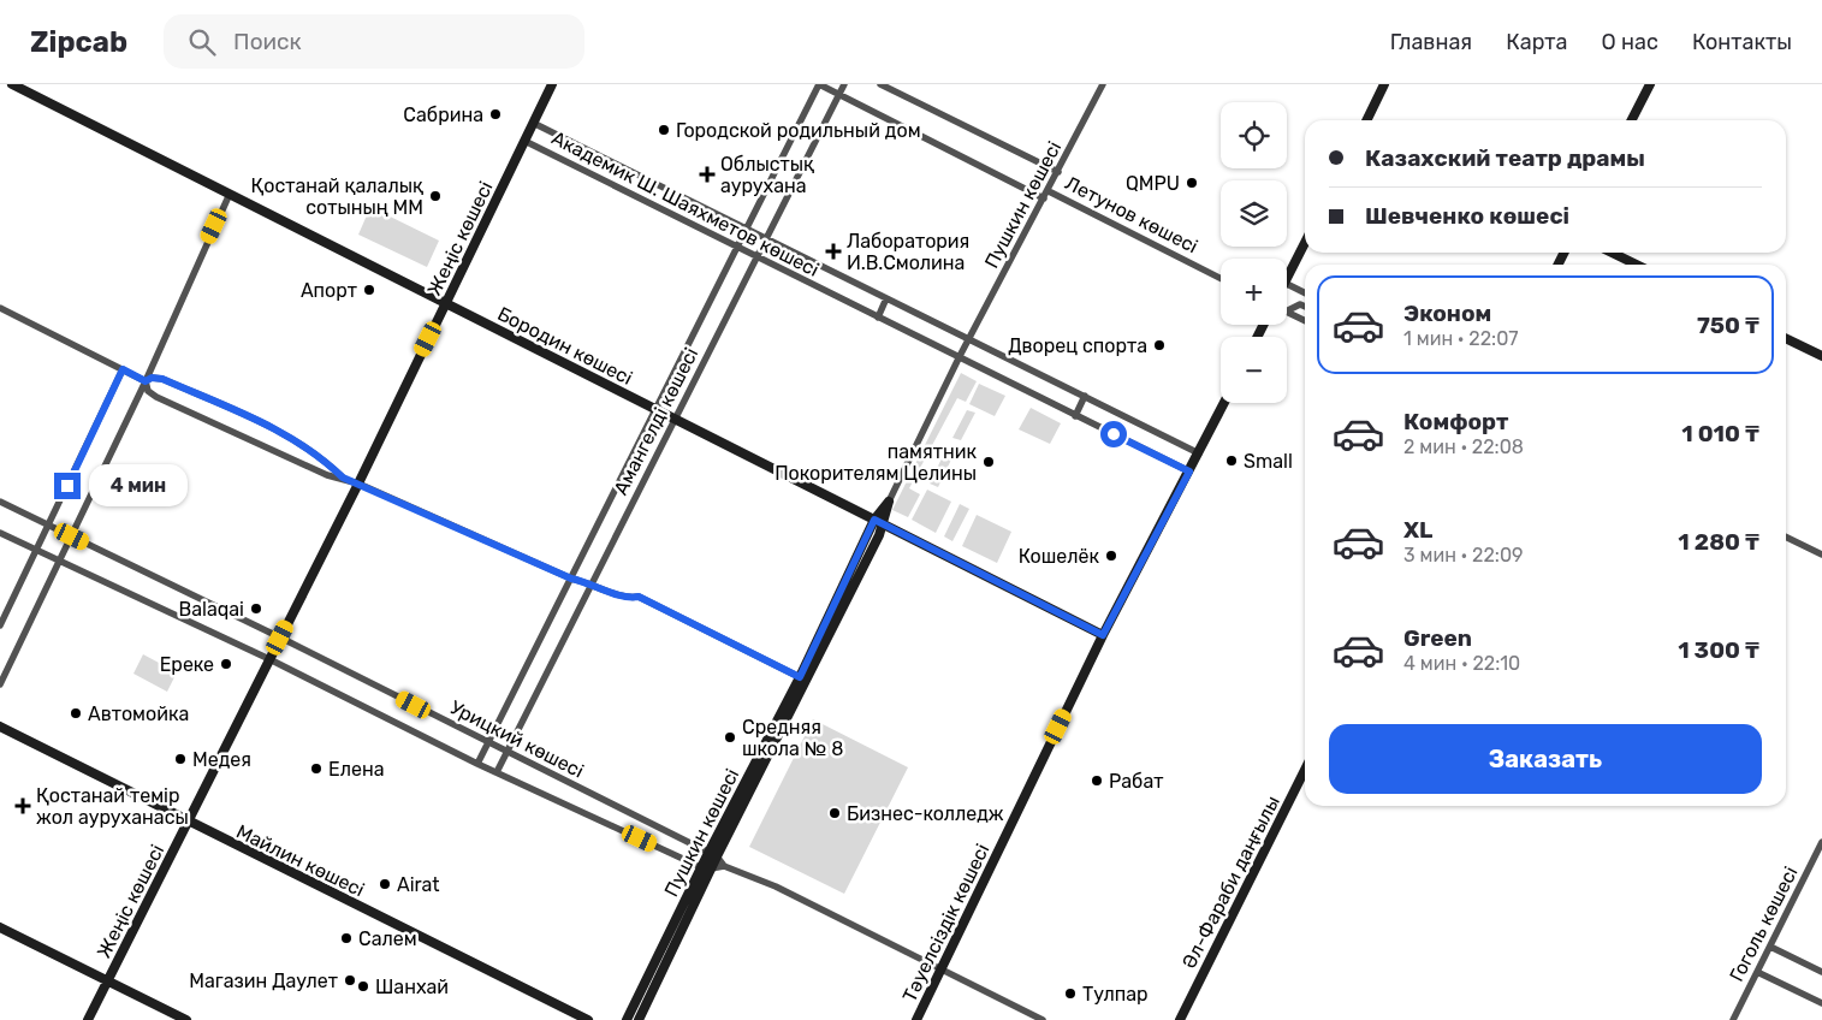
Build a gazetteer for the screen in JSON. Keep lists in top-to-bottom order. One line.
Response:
{"streets":{"street":["Академик Ш. Шаяхметов көшесі","Пушкин көшесі","Летунов көшесі","Жеңіс көшесі","Бородин көшесі","Амангелді көшесі","Урицкий көшесі","Майлин көшесі","Әл-Фараби даңғылы","Тәуелсіздік көшесі","Гоголь көшесі"]},"crossings":[["Академик Ш. Шаяхметов көшесі","Пушкин көшесі"],["Академик Ш. Шаяхметов көшесі","Жеңіс көшесі"],["Академик Ш. Шаяхметов көшесі","Амангелді көшесі"],["Академик Ш. Шаяхметов көшесі","Тәуелсіздік көшесі"],["Пушкин көшесі","Летунов көшесі"],["Пушкин көшесі","Бородин көшесі"],["Пушкин көшесі","Урицкий көшесі"],["Летунов көшесі","Амангелді көшесі"],["Жеңіс көшесі","Бородин көшесі"],["Жеңіс көшесі","Урицкий көшесі"],["Жеңіс көшесі","Майлин көшесі"],["Бородин көшесі","Амангелді көшесі"],["Бородин көшесі","Тәуелсіздік көшесі"],["Амангелді көшесі","Урицкий көшесі"]],"places":{"other":["Сабрина","Городской родильный дом","QMPU","Қостанай қалалық сотының ММ","Апорт","Дворец спорта","Small","памятник Покорителям Целины","Кошелёк","Balaqai","Ереке","Автомойка","Средняя школа № 8","Медея","Елена","Рабат","Бизнес-колледж","Airat","Салем","Магазин Даулет","Шанхай","Тулпар"],"health":["Облыстық аурухана","Лаборатория И.В.Смолина","Қостанай темір жол ауруханасы"]},"page":{"header":"Zipcab","search":"Поиск","nav":["Главная","Карта","О нас","Контакты"],"map_buttons":["+","−"],"banner":["Казахский театр драмы","Шевченко көшесі"],"list":[{"name":"Эконом","note":"1 мин · 22:07","value":"750 ₸"},{"name":"Комфорт","note":"2 мин · 22:08","value":"1 010 ₸"},{"name":"XL","note":"3 мин · 22:09","value":"1 280 ₸"},{"name":"Green","note":"4 мин · 22:10","value":"1 300 ₸"}],"bubble":"4 мин","buttons":"Заказать"}}
